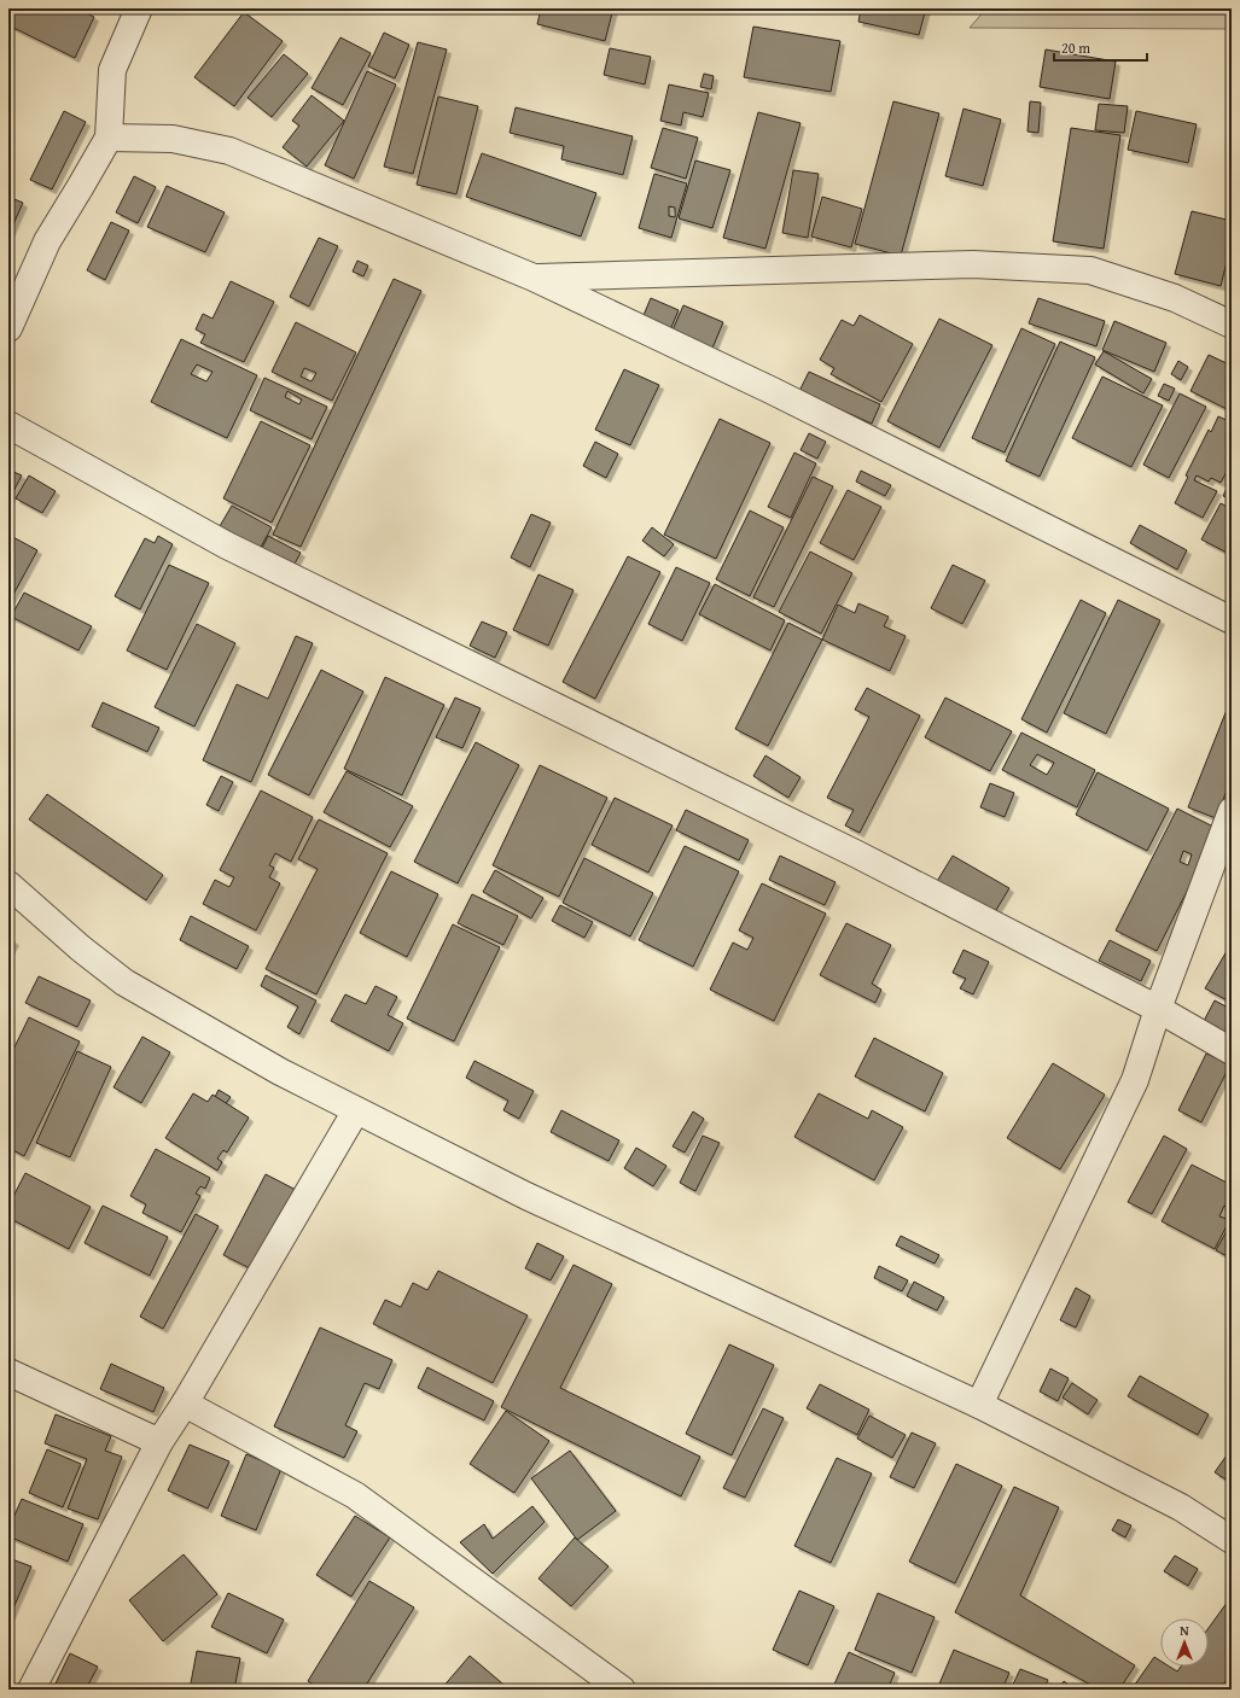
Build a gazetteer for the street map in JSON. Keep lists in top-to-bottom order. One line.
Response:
{"scale_bar":"20 m","north":"top"}
